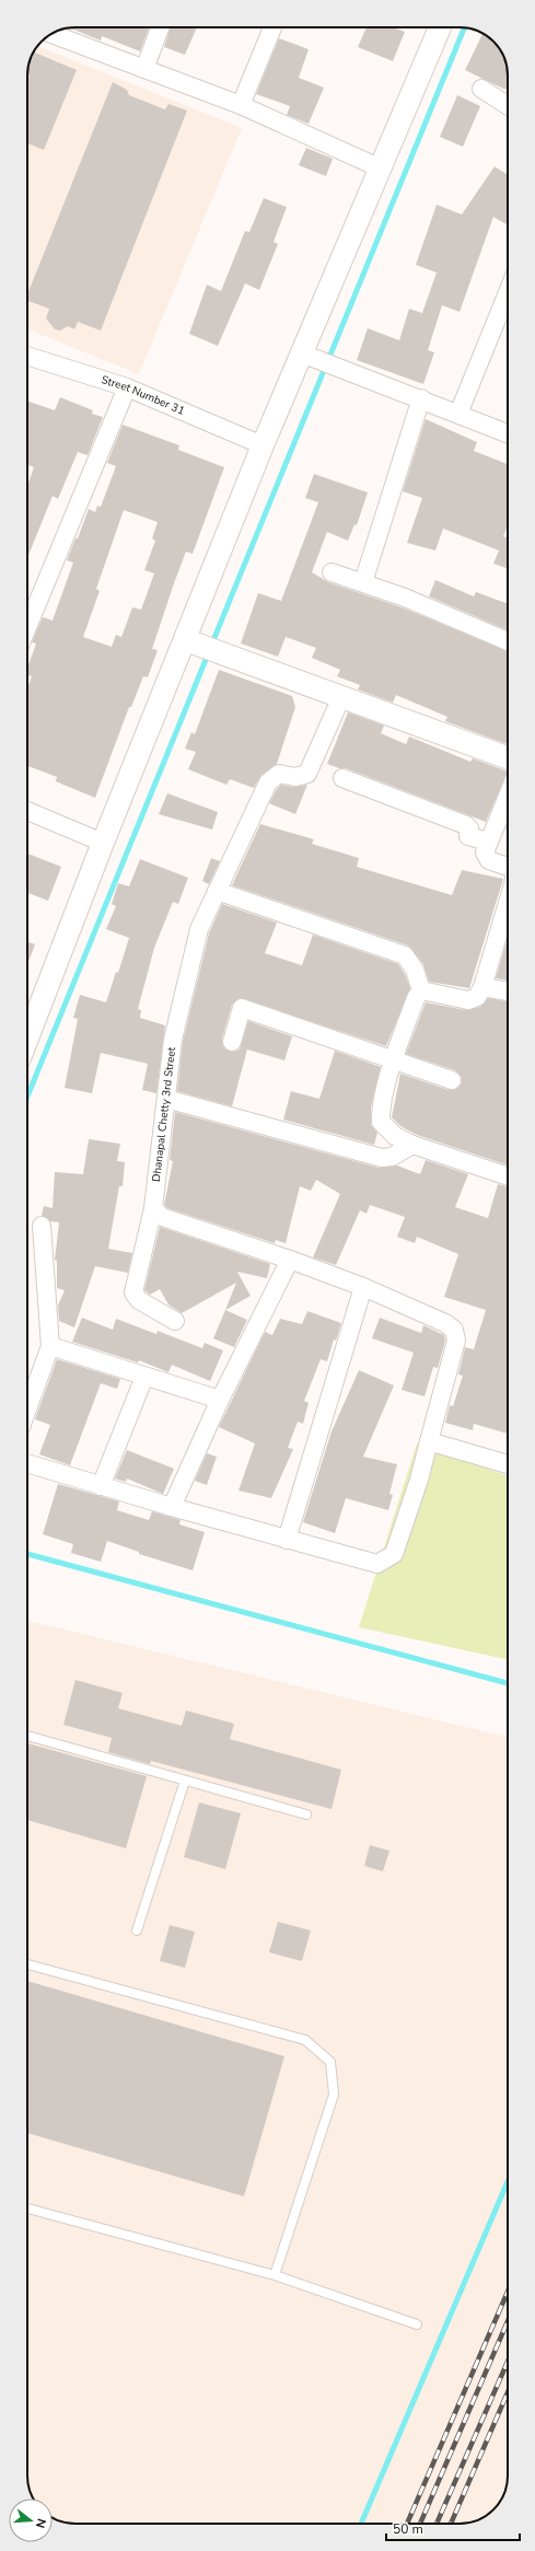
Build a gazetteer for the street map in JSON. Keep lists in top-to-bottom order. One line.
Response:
{"streets":{"street":["Street Number 31","Dhanapal Chetty 3rd Street"]},"scale_bar":"50 m","north":"right"}
